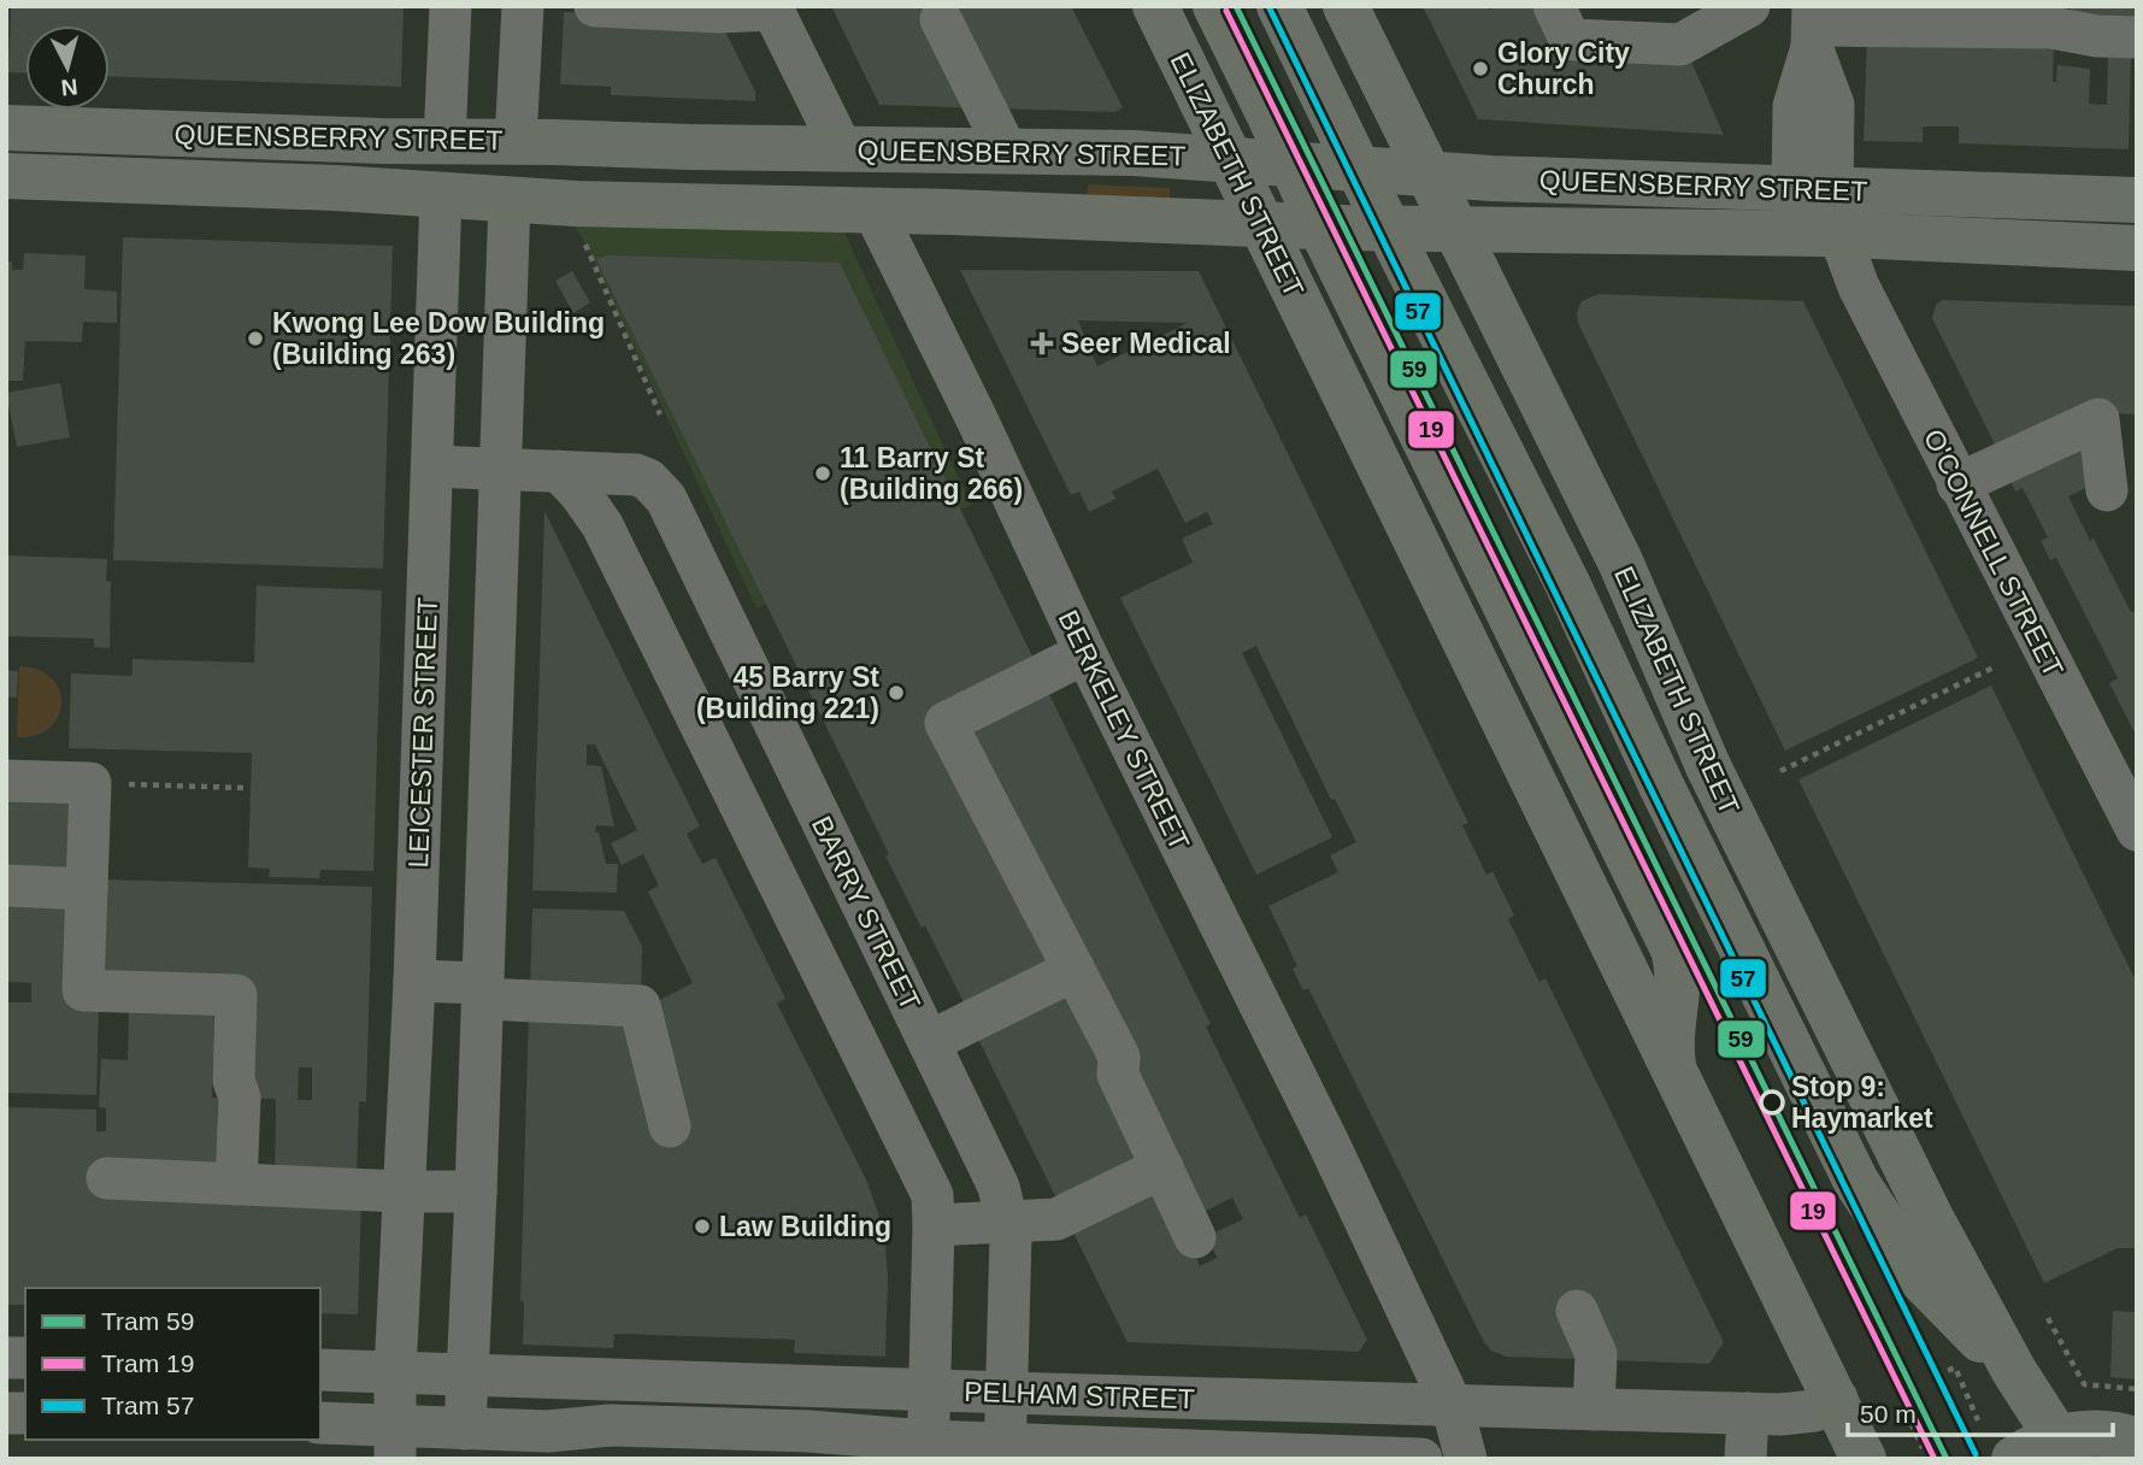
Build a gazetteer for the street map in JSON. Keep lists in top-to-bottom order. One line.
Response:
{"streets":{"main road":["QUEENSBERRY STREET","ELIZABETH STREET","BERKELEY STREET","LEICESTER STREET"],"street":["O'CONNELL STREET","BARRY STREET","PELHAM STREET"]},"crossings":[["QUEENSBERRY STREET","ELIZABETH STREET"],["QUEENSBERRY STREET","O'CONNELL STREET"],["QUEENSBERRY STREET","BERKELEY STREET"],["QUEENSBERRY STREET","LEICESTER STREET"],["ELIZABETH STREET","PELHAM STREET"],["BERKELEY STREET","PELHAM STREET"],["LEICESTER STREET","BARRY STREET"],["LEICESTER STREET","PELHAM STREET"],["BARRY STREET","PELHAM STREET"]],"places":{"other":["Glory City Church","Kwong Lee Dow Building (Building 263)","11 Barry St (Building 266)","45 Barry St (Building 221)","Stop 9: Haymarket","Law Building"],"health":["Seer Medical"]},"lines":["tram line 59","tram line 57","tram line 19"],"legend":["Tram 59","Tram 19","Tram 57"],"scale_bar":"50 m","north":"bottom"}
